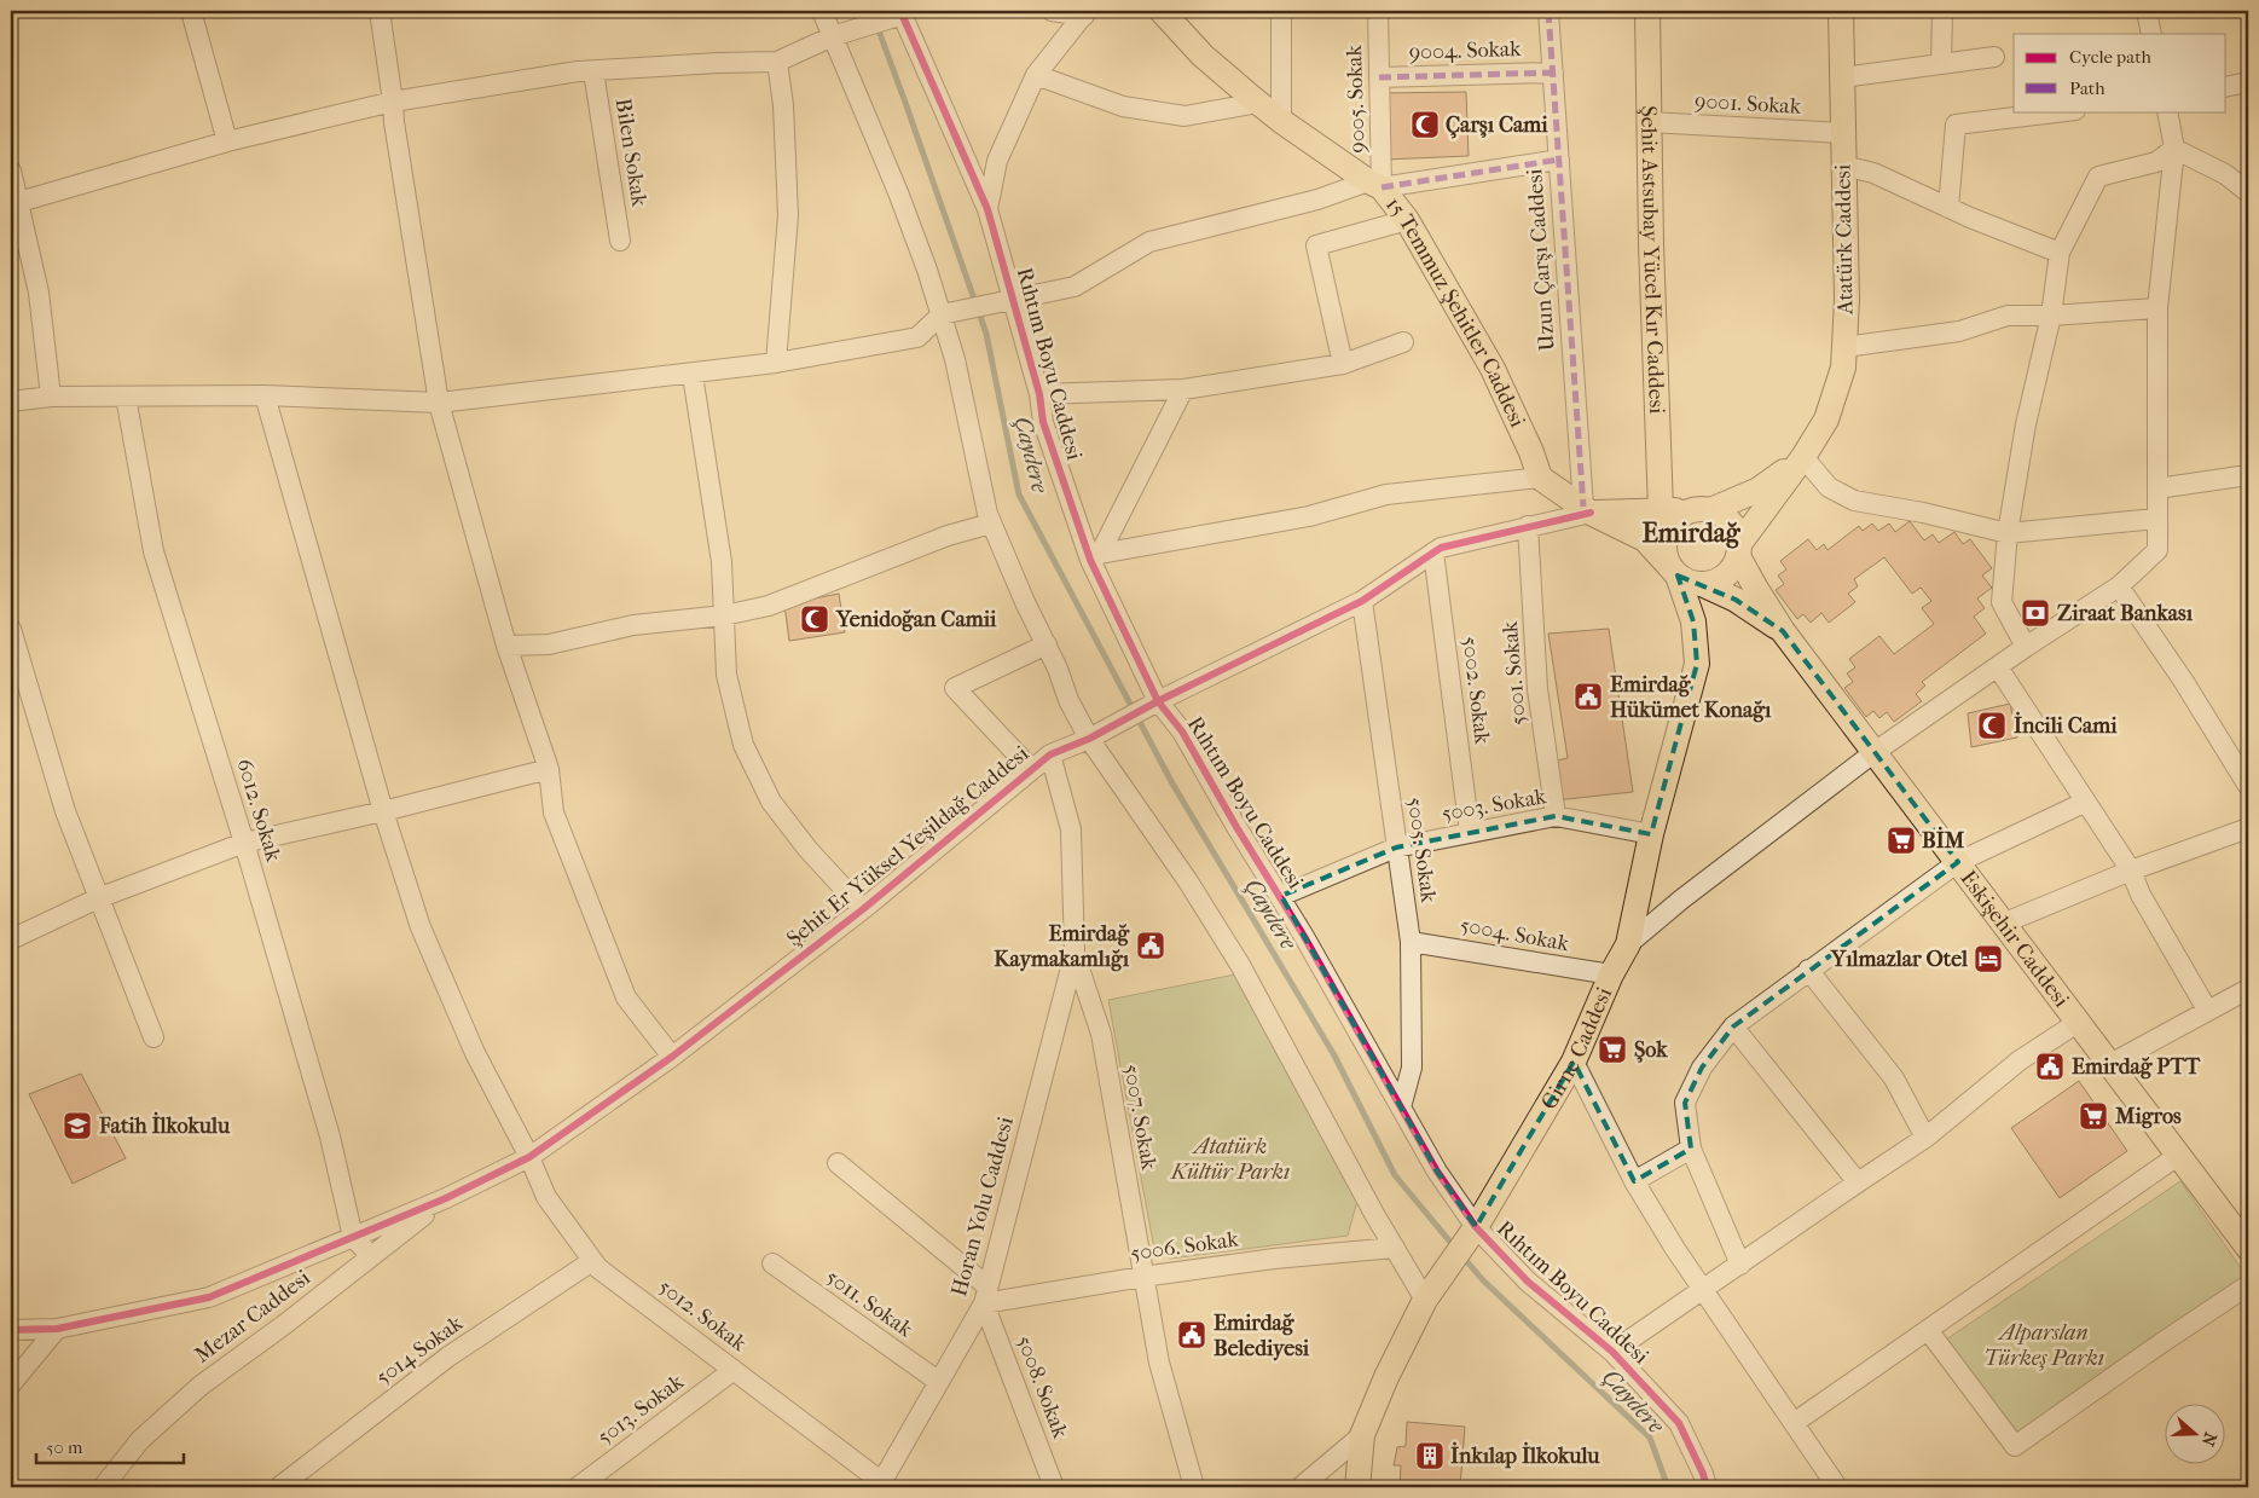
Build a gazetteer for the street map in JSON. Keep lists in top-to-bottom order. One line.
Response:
{"streets":{"main road":["Atatürk Caddesi","Şehit Astsubay Yücel Kır Caddesi","15 Temmuz Şehitler Caddesi","Eskişehir Caddesi","Girne Caddesi"],"street":["9004. Sokak","9005. Sokak","9001. Sokak","Bilen Sokak","Uzun Çarşı Caddesi","Rıhtım Boyu Caddesi","5001. Sokak","5002. Sokak","5003. Sokak","6012. Sokak","Şehit Er Yüksel Yeşildağ Caddesi","5005. Sokak","5004. Sokak","5007. Sokak","Horan Yolu Caddesi","5006. Sokak","5011. Sokak","5012. Sokak","Mezar Caddesi","5014 Sokak","5008. Sokak","5013. Sokak"]},"crossings":[["9004. Sokak","9005. Sokak"],["9004. Sokak","Uzun Çarşı Caddesi"],["9005. Sokak","15 Temmuz Şehitler Caddesi"],["9001. Sokak","Atatürk Caddesi"],["9001. Sokak","Şehit Astsubay Yücel Kır Caddesi"],["Atatürk Caddesi","Eskişehir Caddesi"],["Atatürk Caddesi","Girne Caddesi"],["Uzun Çarşı Caddesi","Şehit Er Yüksel Yeşildağ Caddesi"],["Rıhtım Boyu Caddesi","5003. Sokak"],["Rıhtım Boyu Caddesi","Şehit Er Yüksel Yeşildağ Caddesi"],["Rıhtım Boyu Caddesi","5005. Sokak"],["Rıhtım Boyu Caddesi","Girne Caddesi"],["5001. Sokak","5003. Sokak"],["5001. Sokak","Şehit Er Yüksel Yeşildağ Caddesi"],["5002. Sokak","5003. Sokak"],["5002. Sokak","Şehit Er Yüksel Yeşildağ Caddesi"],["5003. Sokak","5005. Sokak"],["5003. Sokak","Girne Caddesi"],["Şehit Er Yüksel Yeşildağ Caddesi","5005. Sokak"],["Şehit Er Yüksel Yeşildağ Caddesi","5007. Sokak"],["Şehit Er Yüksel Yeşildağ Caddesi","5012. Sokak"],["Şehit Er Yüksel Yeşildağ Caddesi","Mezar Caddesi"],["5005. Sokak","5004. Sokak"],["5004. Sokak","Girne Caddesi"],["Eskişehir Caddesi","Girne Caddesi"],["5007. Sokak","Horan Yolu Caddesi"],["5007. Sokak","5006. Sokak"],["Horan Yolu Caddesi","5006. Sokak"],["Horan Yolu Caddesi","5011. Sokak"],["Horan Yolu Caddesi","5012. Sokak"],["Horan Yolu Caddesi","5008. Sokak"],["5006. Sokak","5008. Sokak"],["5012. Sokak","5014 Sokak"],["5012. Sokak","5013. Sokak"]],"districts":["Emirdağ"],"water":["Çaydere"],"parks":["Atatürk Kültür Parkı","Alparslan Türkeş Parkı"],"places":{"mosque":["Çarşı Cami","Yenidoğan Camii","İncili Cami"],"bank":["Ziraat Bankası"],"public building":["Emirdağ Hükümet Konağı","Emirdağ Kaymakamlığı","Emirdağ PTT","Emirdağ Belediyesi"],"supermarket":["BİM","Şok","Migros"],"hotel":["Yılmazlar Otel"],"school or university":["Fatih İlkokulu"],"building":["İnkılap İlkokulu"]},"legend":["Cycle path","Path"],"scale_bar":"50 m","north":"right"}
